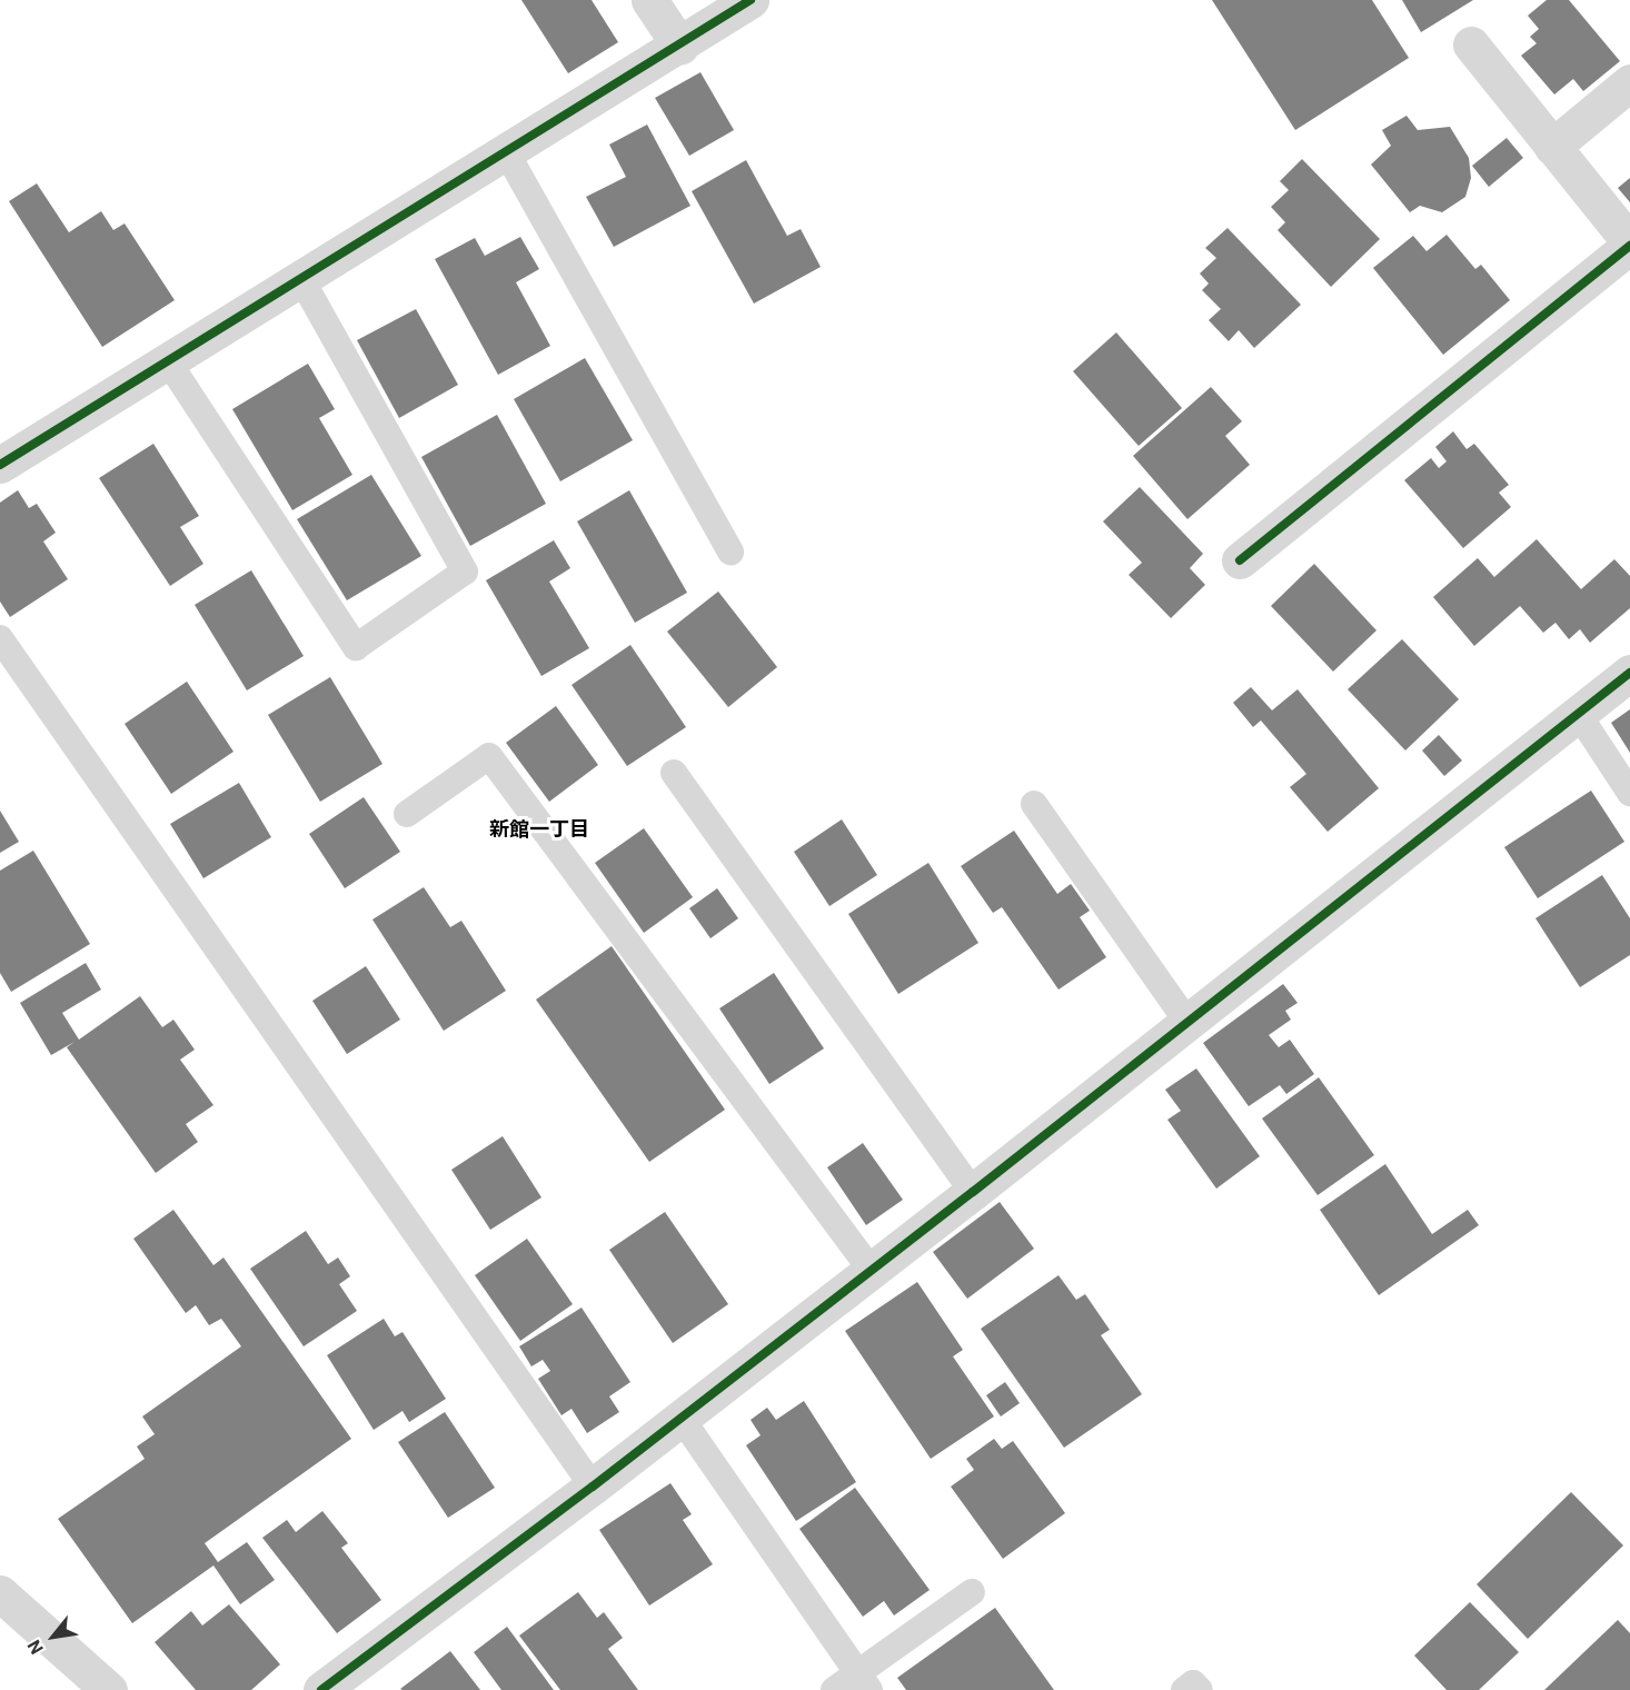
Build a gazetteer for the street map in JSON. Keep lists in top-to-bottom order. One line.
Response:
{"districts":["新館一丁目"],"north":"bottom left"}
